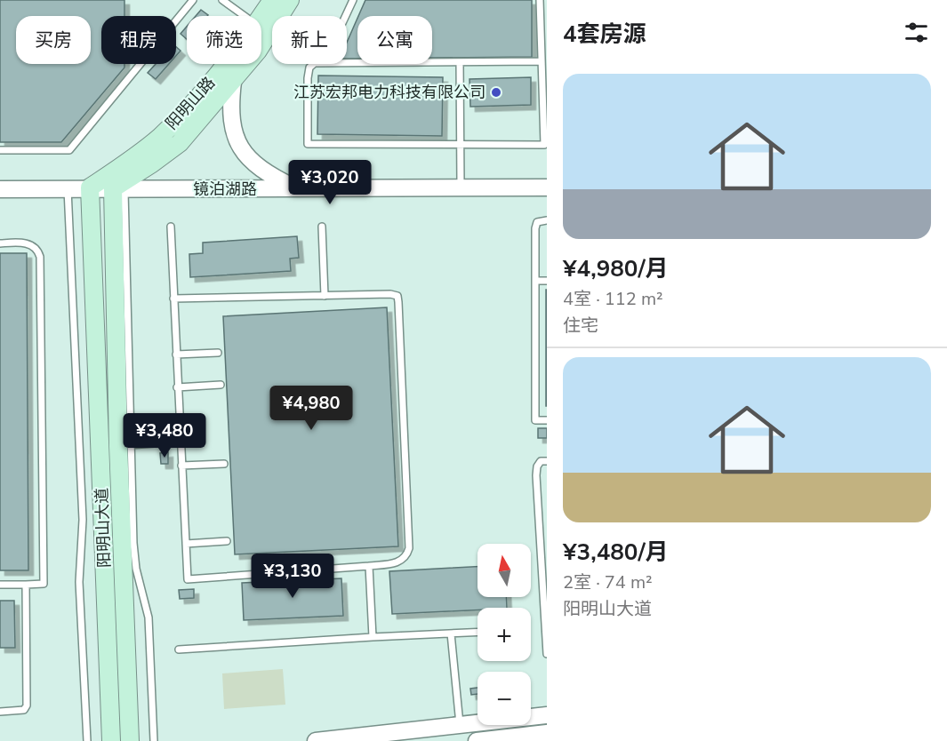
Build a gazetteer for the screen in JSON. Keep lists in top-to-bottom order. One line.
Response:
{"streets":{"main road":["阳明山路","阳明山大道"],"street":["镜泊湖路"]},"crossings":[["阳明山路","镜泊湖路"],["阳明山路","阳明山大道"],["镜泊湖路","阳明山大道"]],"places":["江苏宏邦电力科技有限公司"],"north":"top","page":{"heading":"4套房源","chip":["买房","租房","筛选","新上","公寓"],"list":[{"name":"¥4,980/月","note":"4室 · 112 m² · 住宅"},{"name":"¥3,480/月","note":"2室 · 74 m² · 阳明山大道"}],"price":["¥3,020","¥4,980","¥3,480","¥3,130"],"map_buttons":["+","−"]}}
